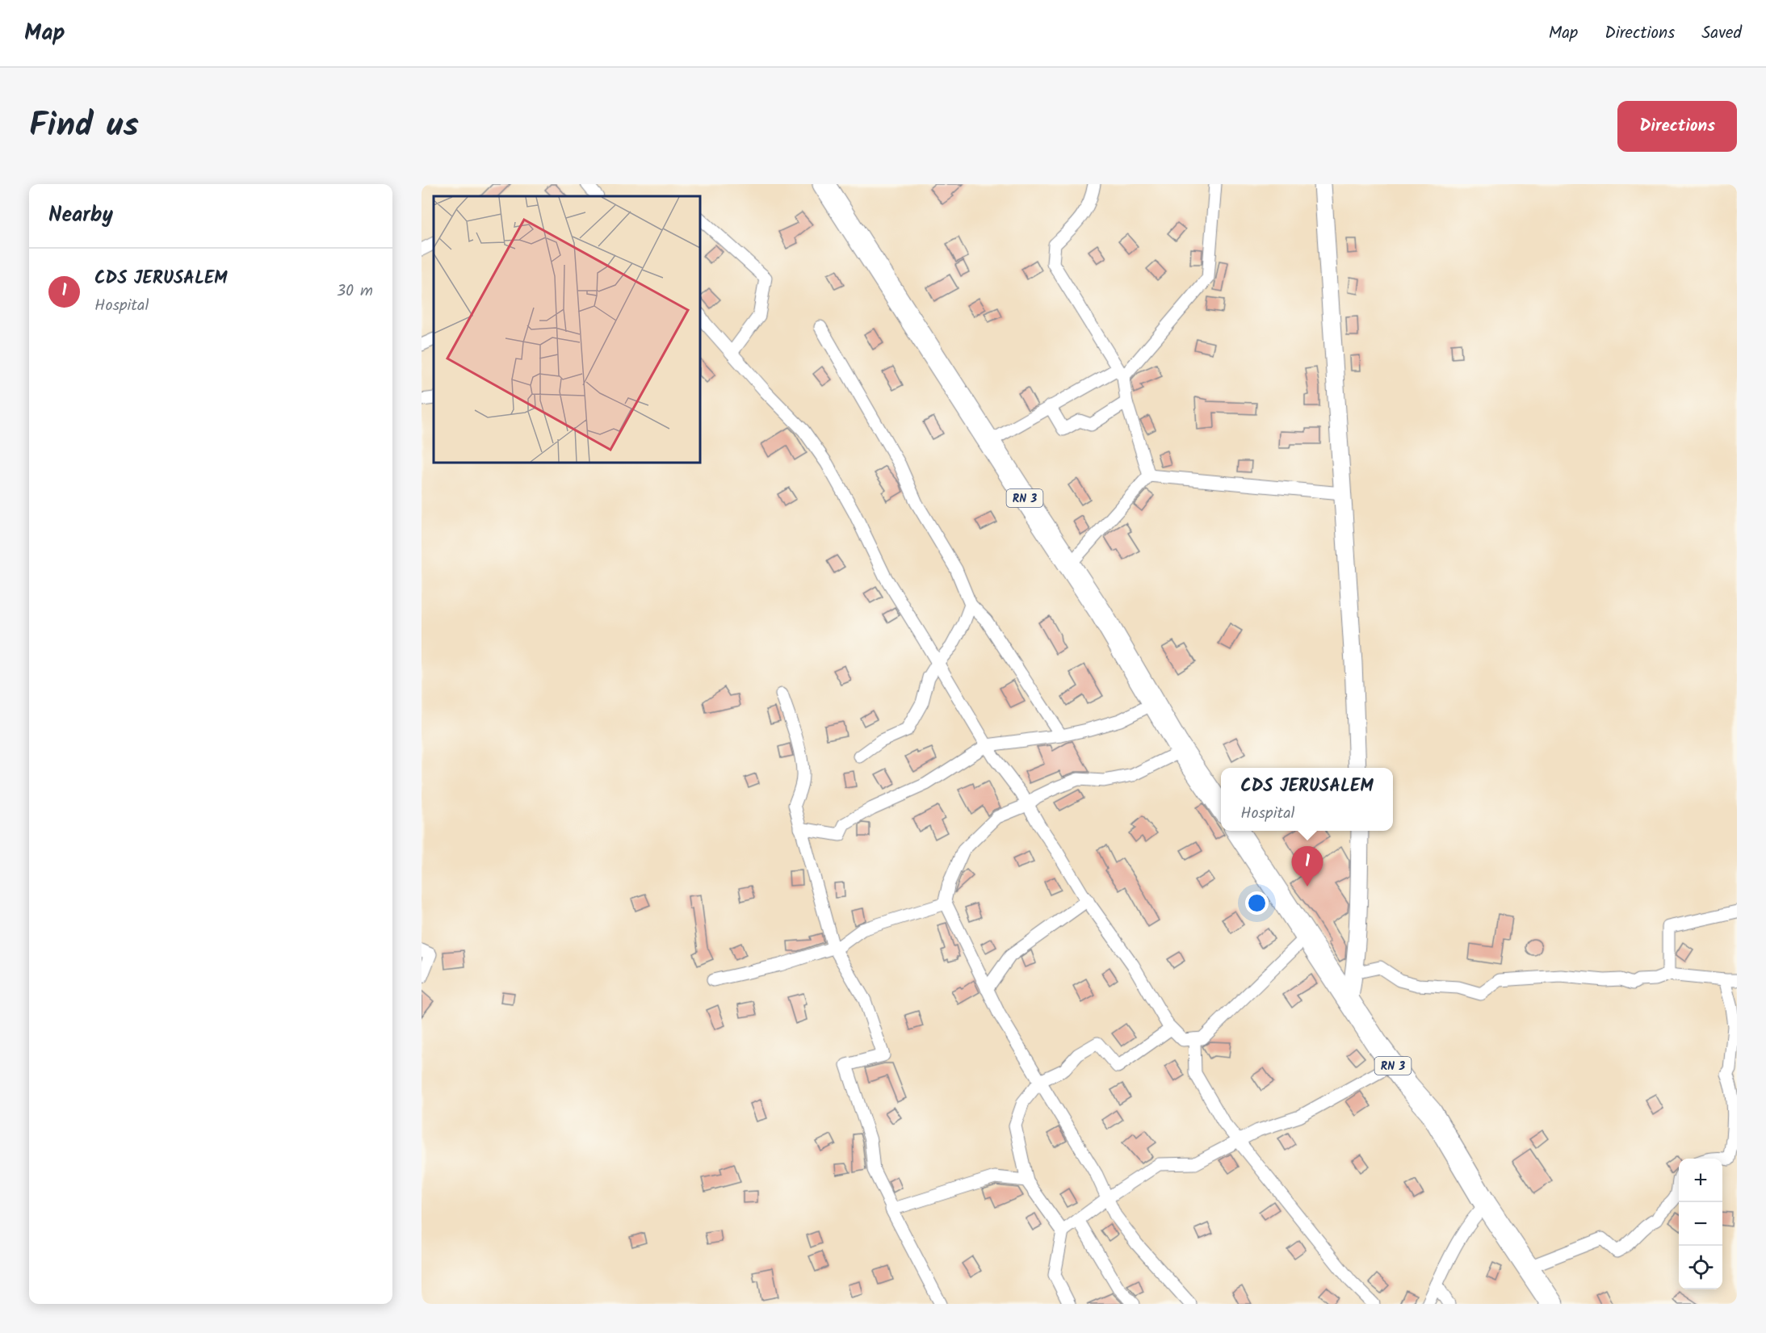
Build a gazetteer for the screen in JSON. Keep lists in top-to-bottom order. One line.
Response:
{"streets":{"highway":["RN 3"]},"page":{"header":"Map","nav":["Map","Directions","Saved"],"title":"Find us","buttons":"Directions","heading":"Nearby","list":[{"mark":"1","name":"CDS JERUSALEM","note":"Hospital","value":"30 m"}],"popup":["CDS JERUSALEM","Hospital"],"pins":"1","map_buttons":["+","−"]}}
